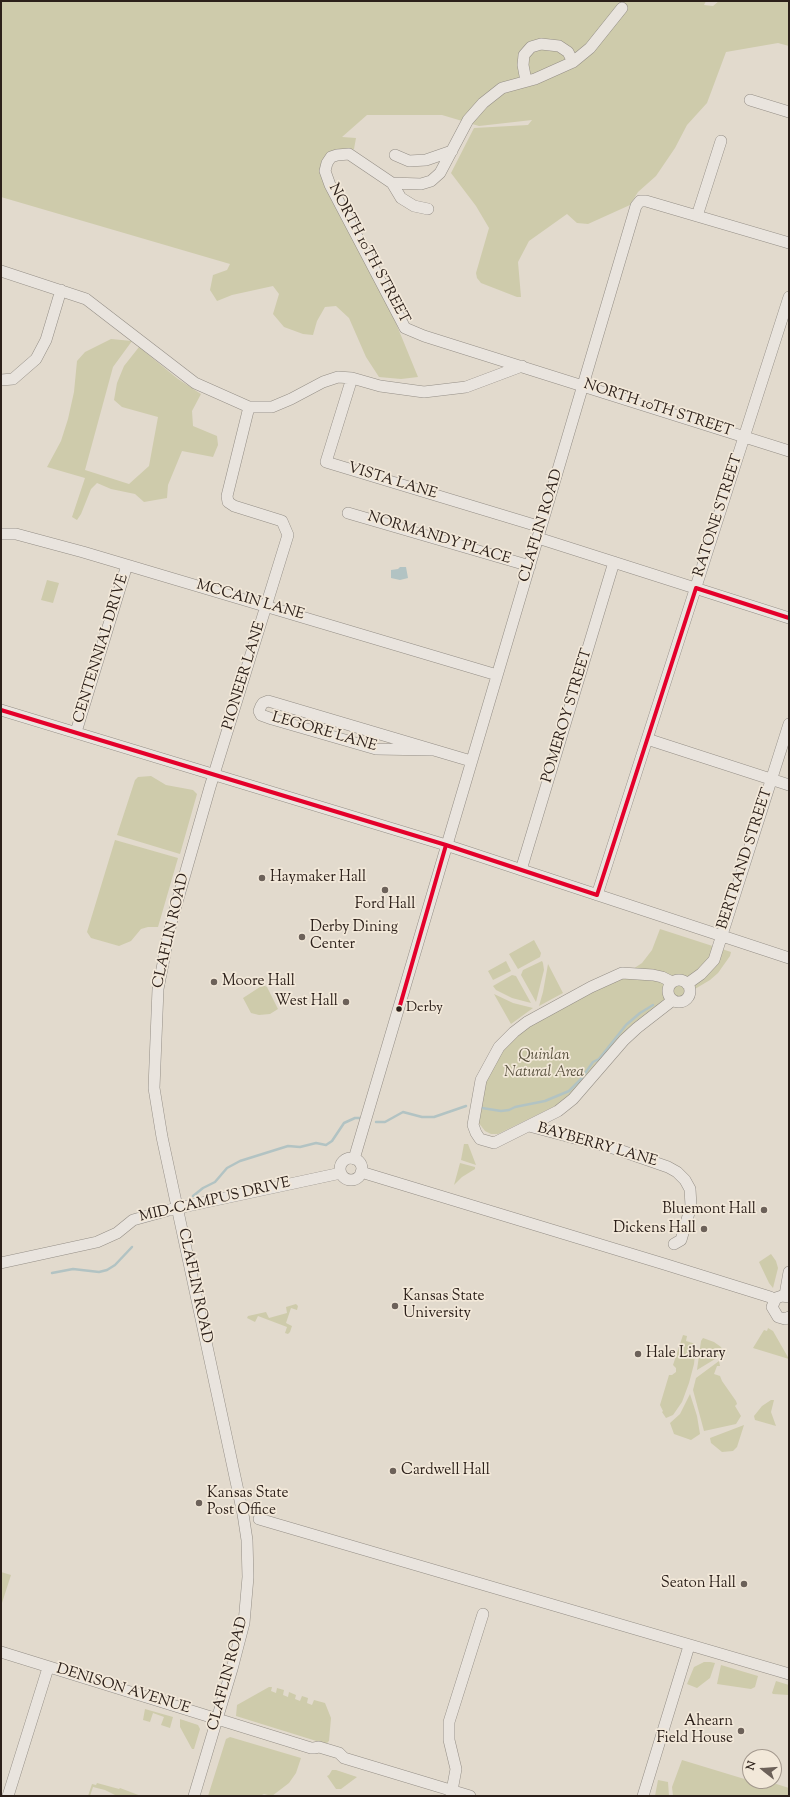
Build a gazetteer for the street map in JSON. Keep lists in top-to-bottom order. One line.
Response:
{"streets":{"street":["NORTH 10TH STREET","VISTA LANE","RATONE STREET","CLAFLIN ROAD","NORMANDY PLACE","MCCAIN LANE","CENTENNIAL DRIVE","PIONEER LANE","POMEROY STREET","LEGORE LANE","BERTRAND STREET","BAYBERRY LANE","MID-CAMPUS DRIVE","DENISON AVENUE"]},"crossings":[["NORTH 10TH STREET","RATONE STREET"],["NORTH 10TH STREET","CLAFLIN ROAD"],["VISTA LANE","CLAFLIN ROAD"],["CLAFLIN ROAD","NORMANDY PLACE"],["CLAFLIN ROAD","MCCAIN LANE"],["CLAFLIN ROAD","PIONEER LANE"],["CLAFLIN ROAD","LEGORE LANE"],["CLAFLIN ROAD","MID-CAMPUS DRIVE"],["CLAFLIN ROAD","DENISON AVENUE"],["MCCAIN LANE","CENTENNIAL DRIVE"],["MCCAIN LANE","PIONEER LANE"]],"parks":["Quinlan Natural Area"],"places":["Haymaker Hall","Ford Hall","Derby Dining Center","Moore Hall","West Hall","Derby","Bluemont Hall","Dickens Hall","Kansas State University","Hale Library","Cardwell Hall","Kansas State Post Office","Seaton Hall","Ahearn Field House"],"north":"left"}
